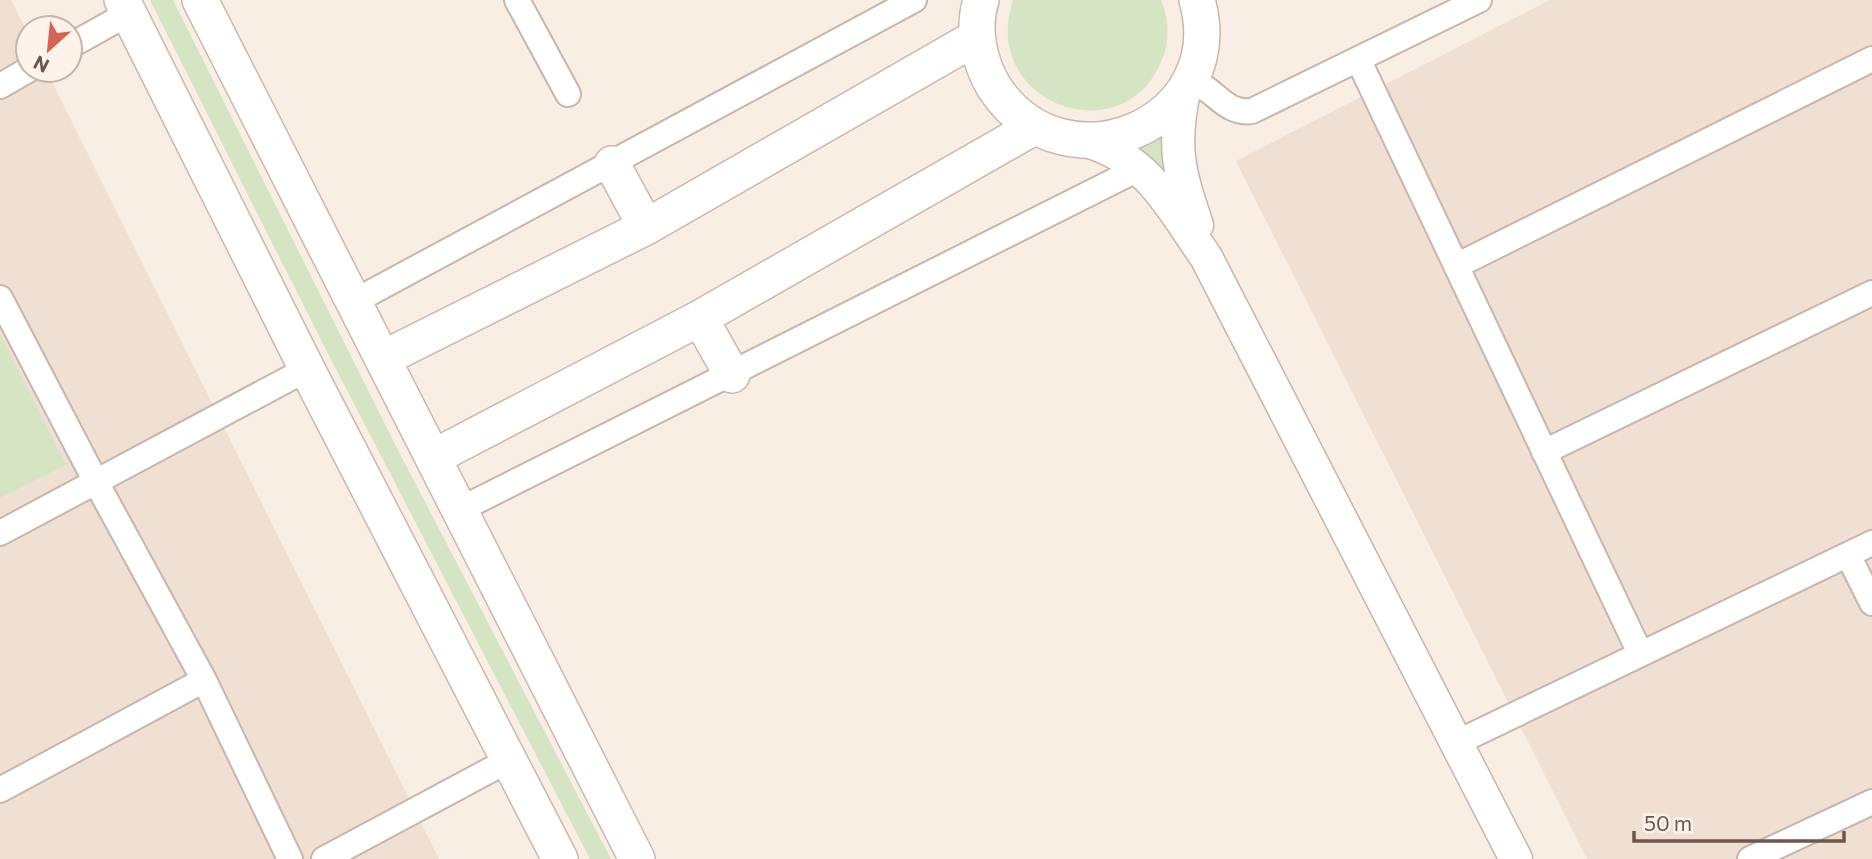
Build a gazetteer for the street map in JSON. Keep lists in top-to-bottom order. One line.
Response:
{"scale_bar":"50 m","north":"bottom left"}
